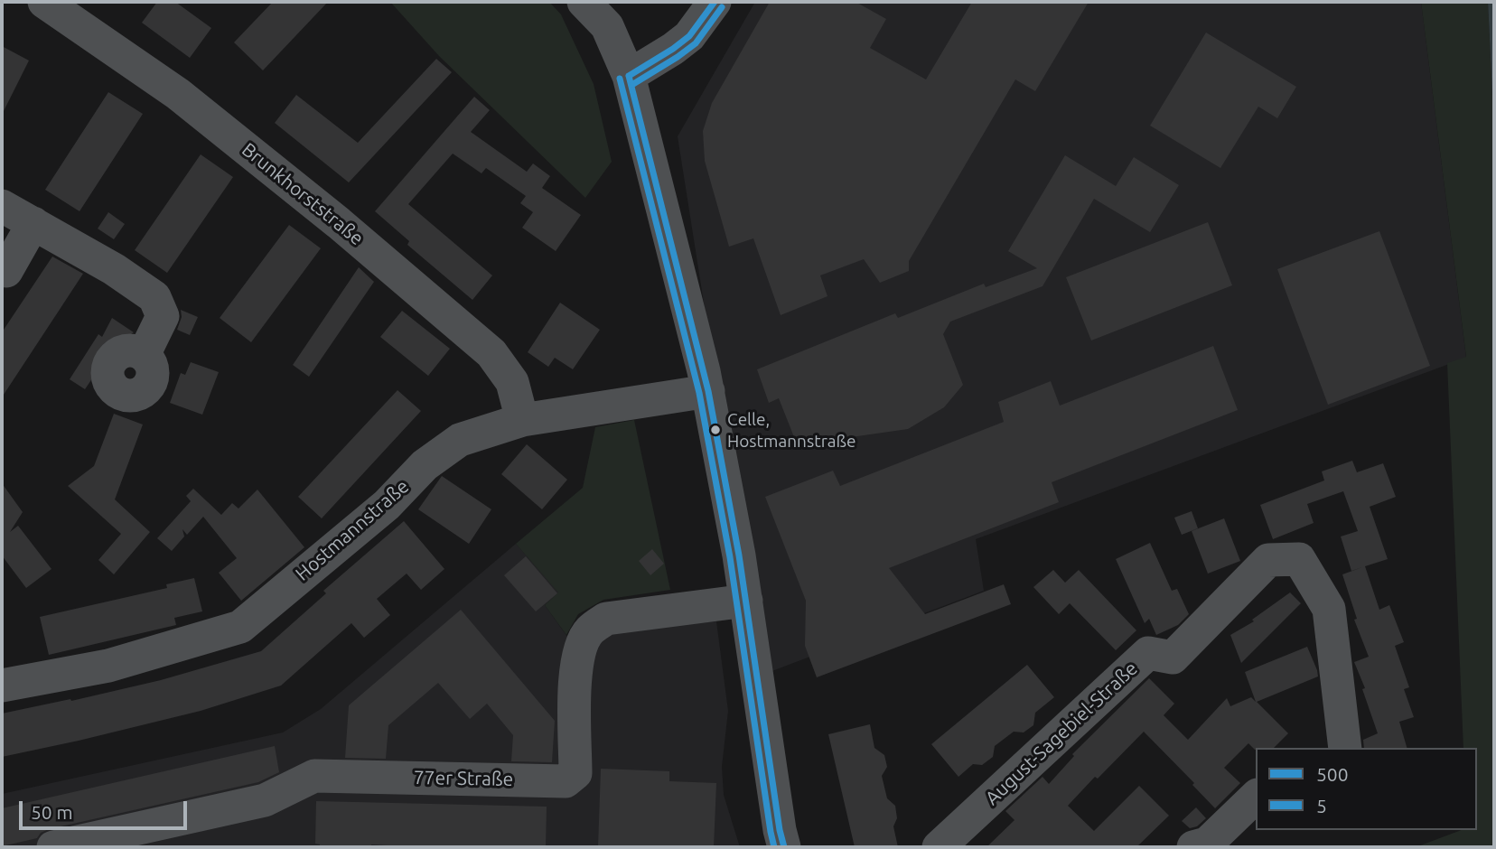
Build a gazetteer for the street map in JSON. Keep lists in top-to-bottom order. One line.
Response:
{"streets":{"street":["Brunkhorststraße","Hostmannstraße","August-Sagebiel-Straße","77er Straße"]},"crossings":[["Brunkhorststraße","Hostmannstraße"]],"places":["Celle, Hostmannstraße"],"lines":["transit line 500","transit line 5"],"legend":["500","5"],"scale_bar":"50 m"}
